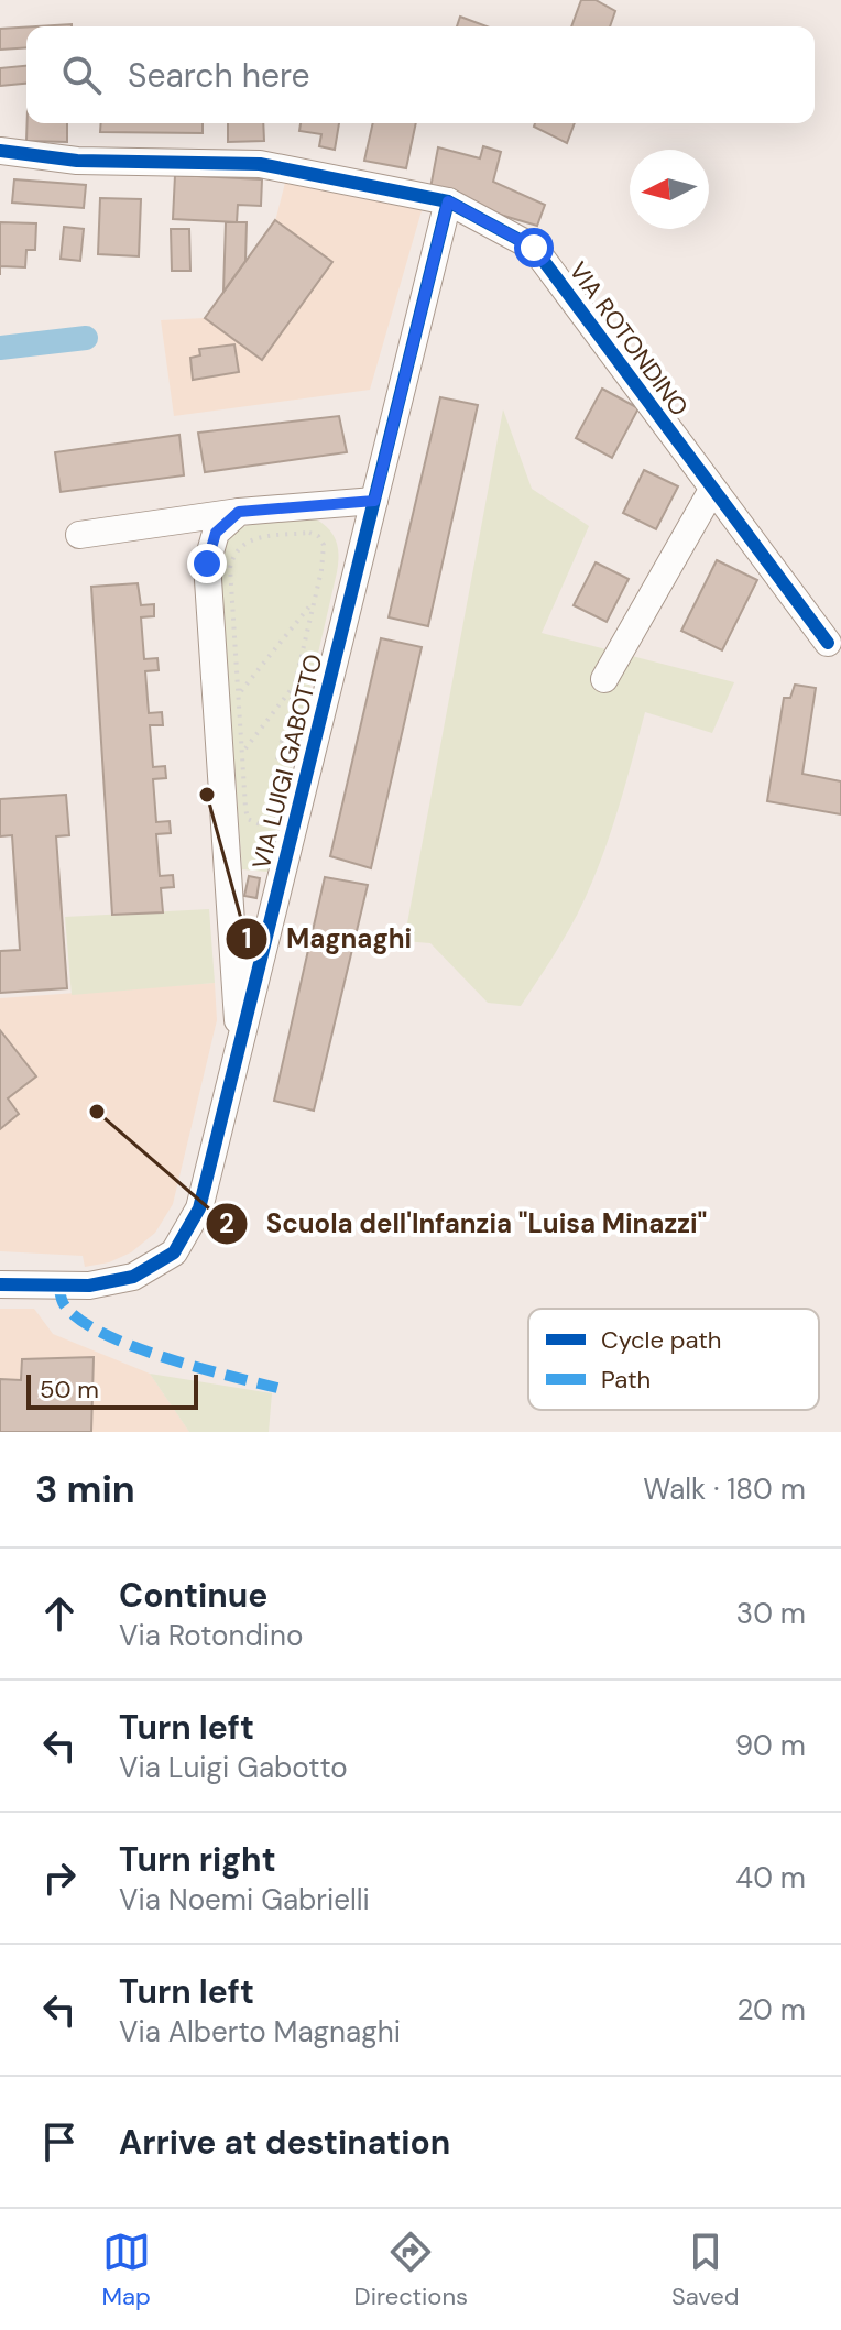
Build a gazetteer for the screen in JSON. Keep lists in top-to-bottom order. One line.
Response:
{"streets":{"street":["VIA ROTONDINO","VIA LUIGI GABOTTO"]},"crossings":[["VIA ROTONDINO","VIA LUIGI GABOTTO"]],"places":["Magnaghi","Scuola dell'Infanzia \"Luisa Minazzi\""],"legend":["Cycle path","Path"],"scale_bar":"50 m","north":"left","page":{"search":"Search here","scale":"50 m","heading":["3 min","Walk · 180 m"],"list":[["Continue","Via Rotondino","30 m"],["Turn left","Via Luigi Gabotto","90 m"],["Turn right","Via Noemi Gabrielli","40 m"],["Turn left","Via Alberto Magnaghi","20 m"],"Arrive at destination"],"nav":["Map","Directions","Saved"]}}
